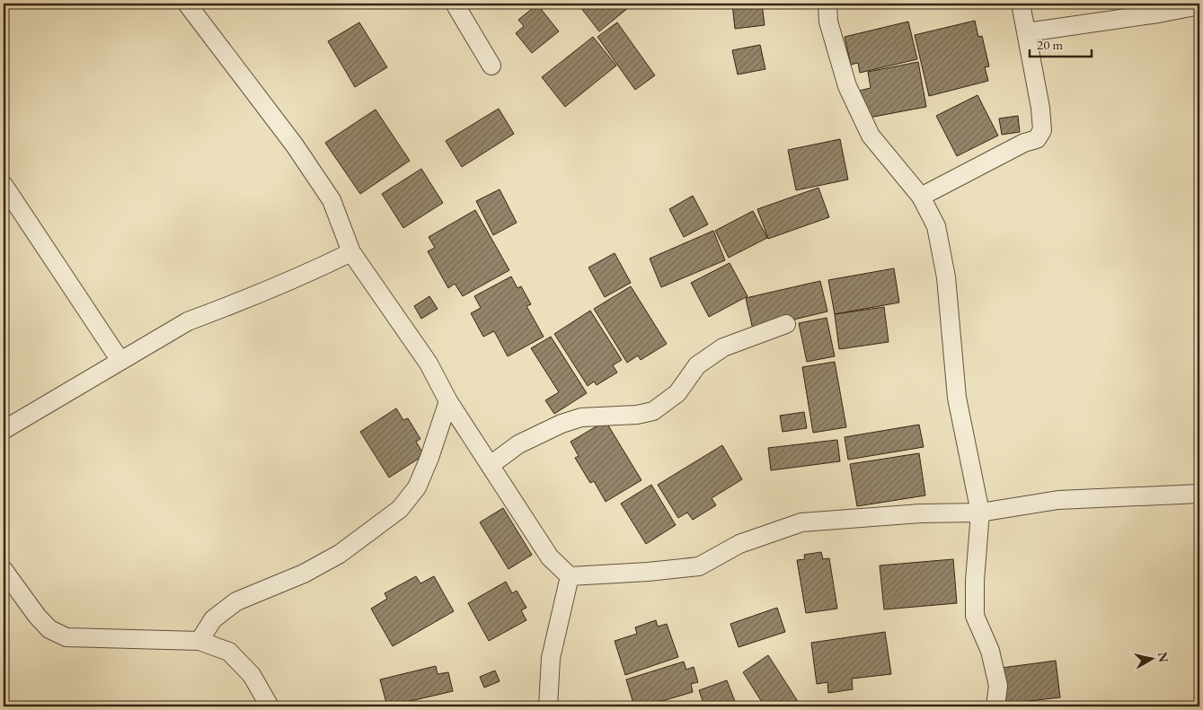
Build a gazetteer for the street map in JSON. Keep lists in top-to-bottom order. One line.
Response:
{"scale_bar":"20 m","north":"right"}
